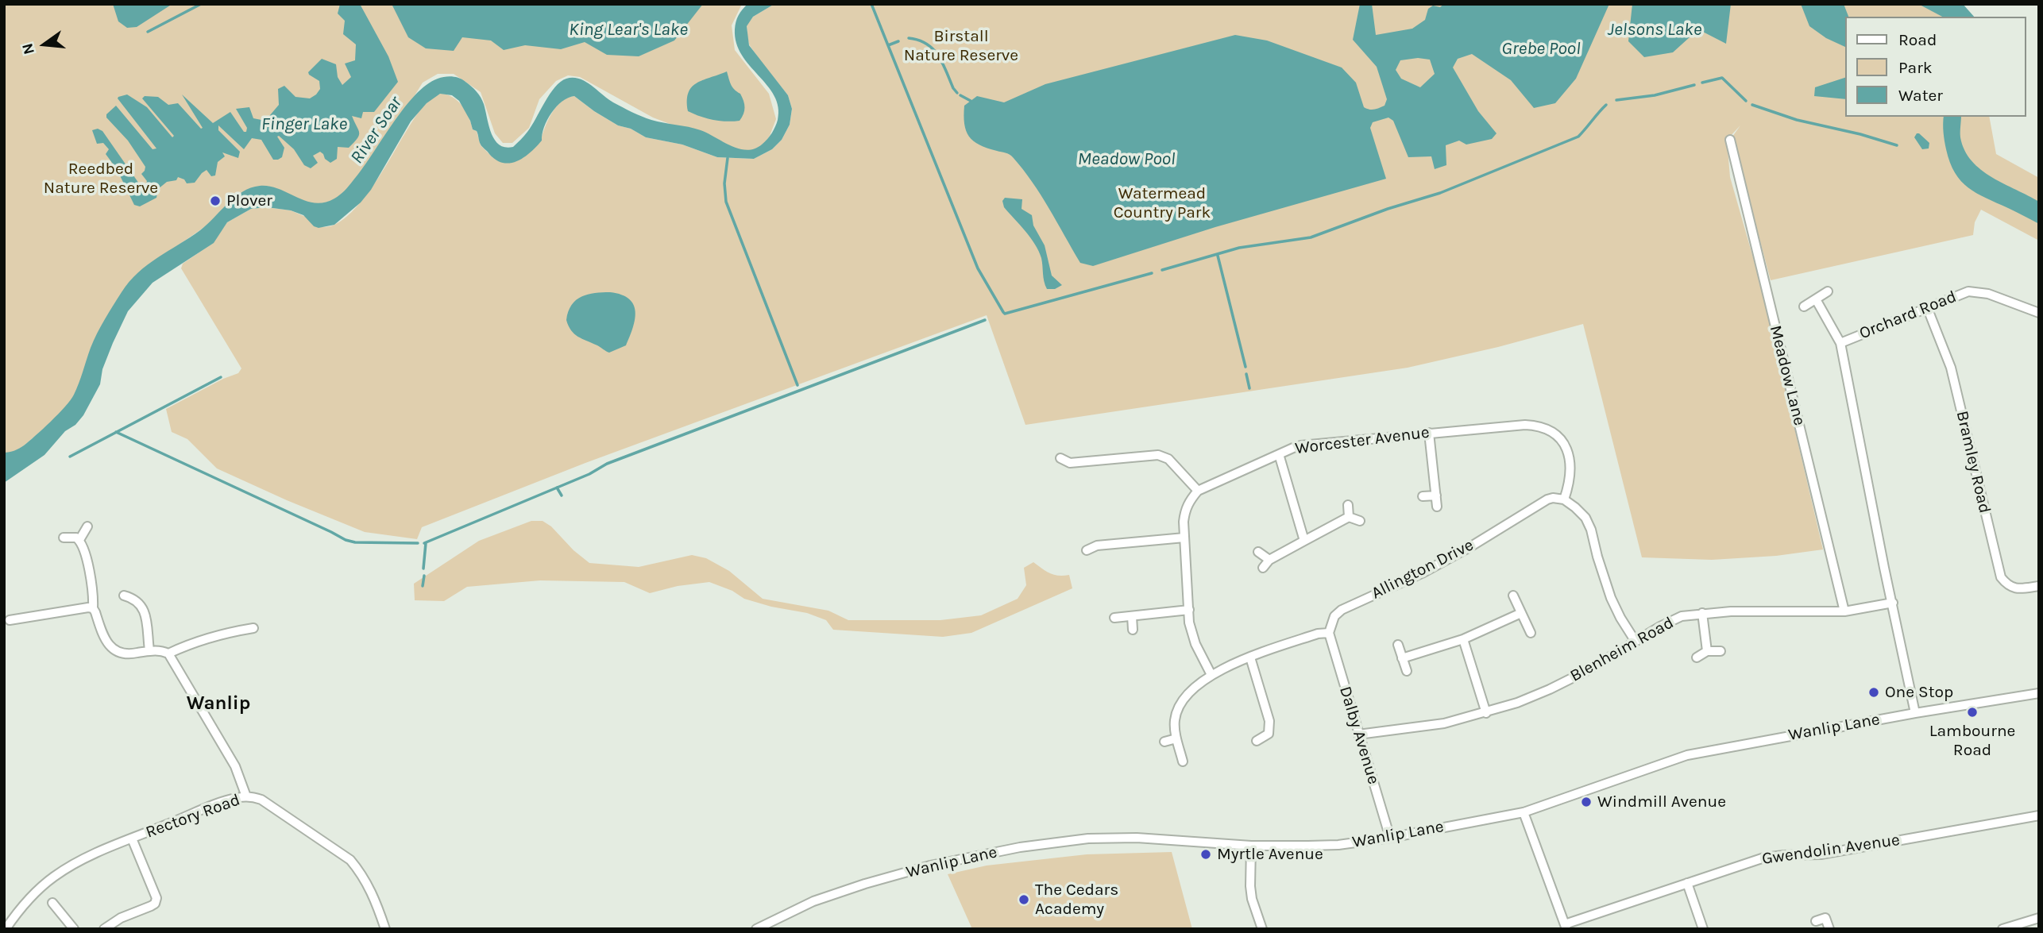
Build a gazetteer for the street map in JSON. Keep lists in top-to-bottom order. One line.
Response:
{"streets":{"street":["Orchard Road","Meadow Lane","Worcester Avenue","Bramley Road","Allington Drive","Blenheim Road","Wanlip Lane","Dalby Avenue","Rectory Road","Gwendolin Avenue"]},"crossings":[["Orchard Road","Bramley Road"],["Meadow Lane","Blenheim Road"],["Worcester Avenue","Allington Drive"],["Allington Drive","Dalby Avenue"],["Blenheim Road","Dalby Avenue"],["Wanlip Lane","Dalby Avenue"]],"districts":["Wanlip"],"water":["King Lear's Lake","Jelsons Lake","Grebe Pool","Finger Lake","River Soar","Meadow Pool"],"parks":["Birstall Nature Reserve","Reedbed Nature Reserve","Watermead Country Park"],"places":["Plover","One Stop","Lambourne Road","Windmill Avenue","Myrtle Avenue","The Cedars Academy"],"legend":["Road","Park","Water"],"north":"left"}
